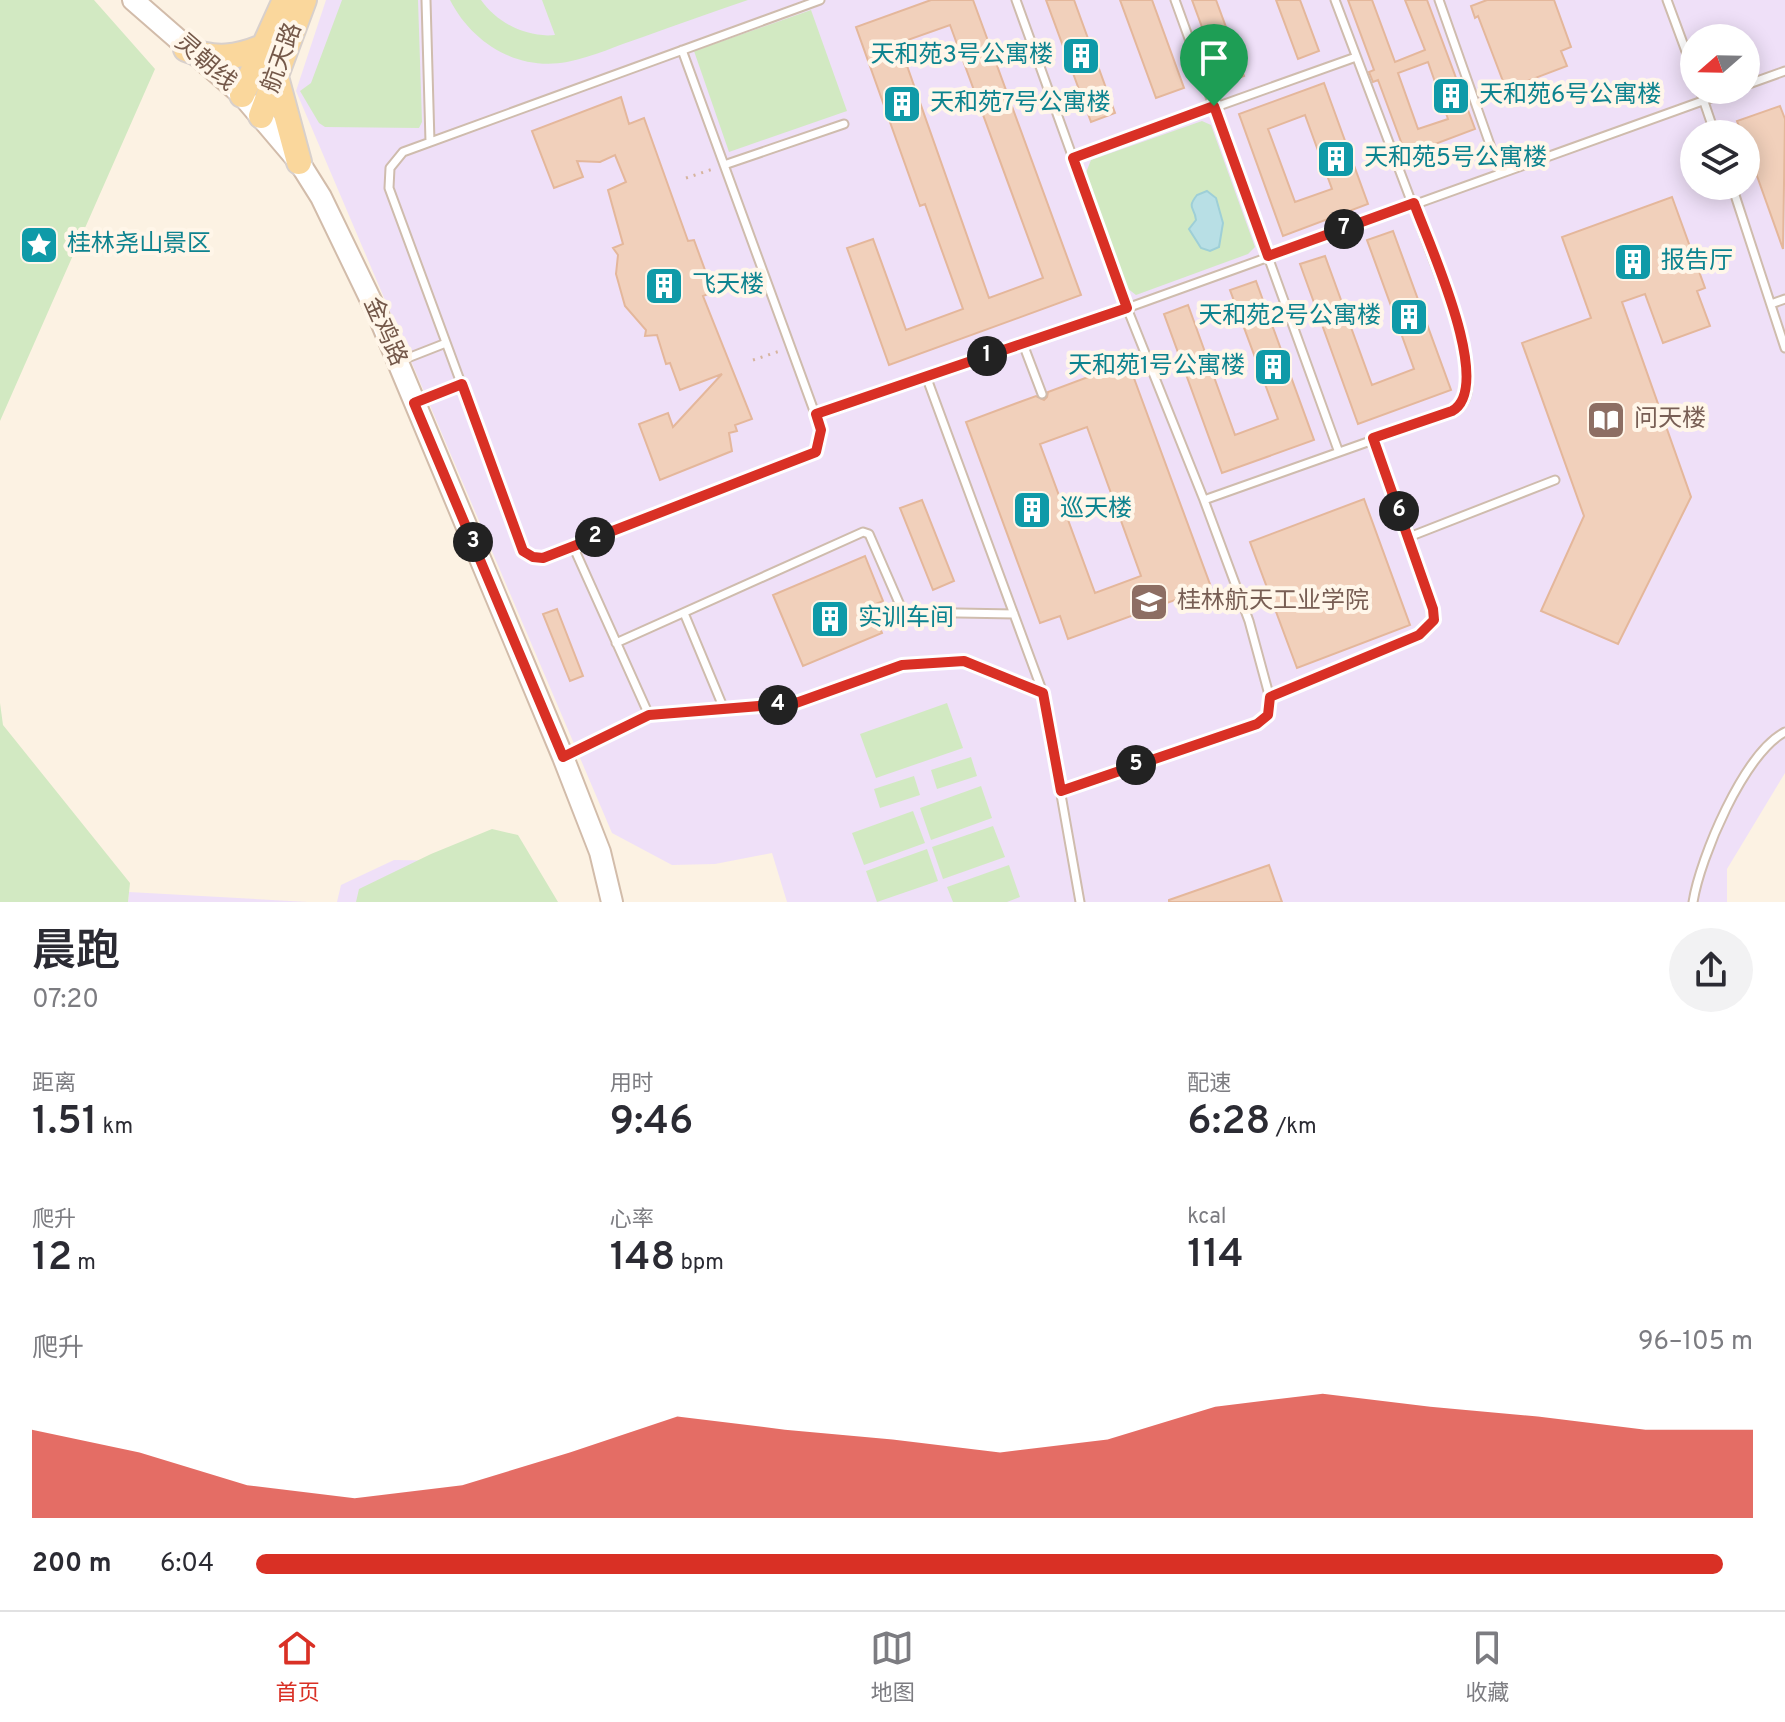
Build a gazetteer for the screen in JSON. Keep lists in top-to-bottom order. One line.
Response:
{"streets":{"main road":["航天路","灵朝线","金鸡路"]},"crossings":[["航天路","灵朝线"],["航天路","金鸡路"],["灵朝线","金鸡路"]],"places":{"building":["天和苑3号公寓楼","天和苑6号公寓楼","天和苑7号公寓楼","天和苑5号公寓楼","报告厅","飞天楼","天和苑2号公寓楼","天和苑1号公寓楼","巡天楼","实训车间"],"place":["桂林尧山景区"],"library":["问天楼"],"school or university":["桂林航天工业学院"]},"north":"left","page":{"pins":["7","1","6","2","3","4","5"],"heading":["晨跑","07:20"],"stats":[["距离","1.51 km"],["用时","9:46"],["配速","6:28 /km"],["爬升","12 m"],["心率","148 bpm"],["kcal","114"]],"chart":["爬升","96–105 m"],"list":[{"name":"200 m","note":"6:04"}],"tabs":["首页","地图","收藏"]}}
